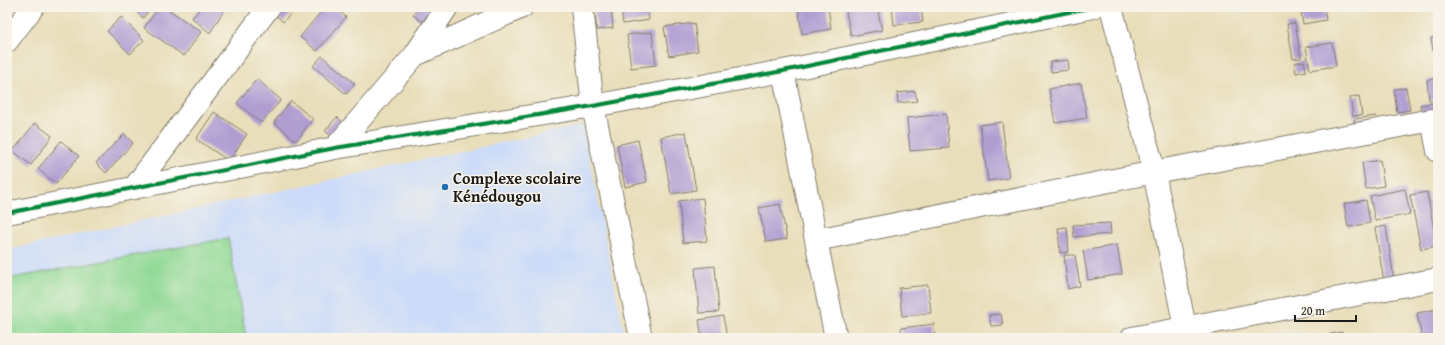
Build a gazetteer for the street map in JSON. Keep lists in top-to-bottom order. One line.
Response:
{"places":["Complexe scolaire Kénédougou"],"scale_bar":"20 m"}
